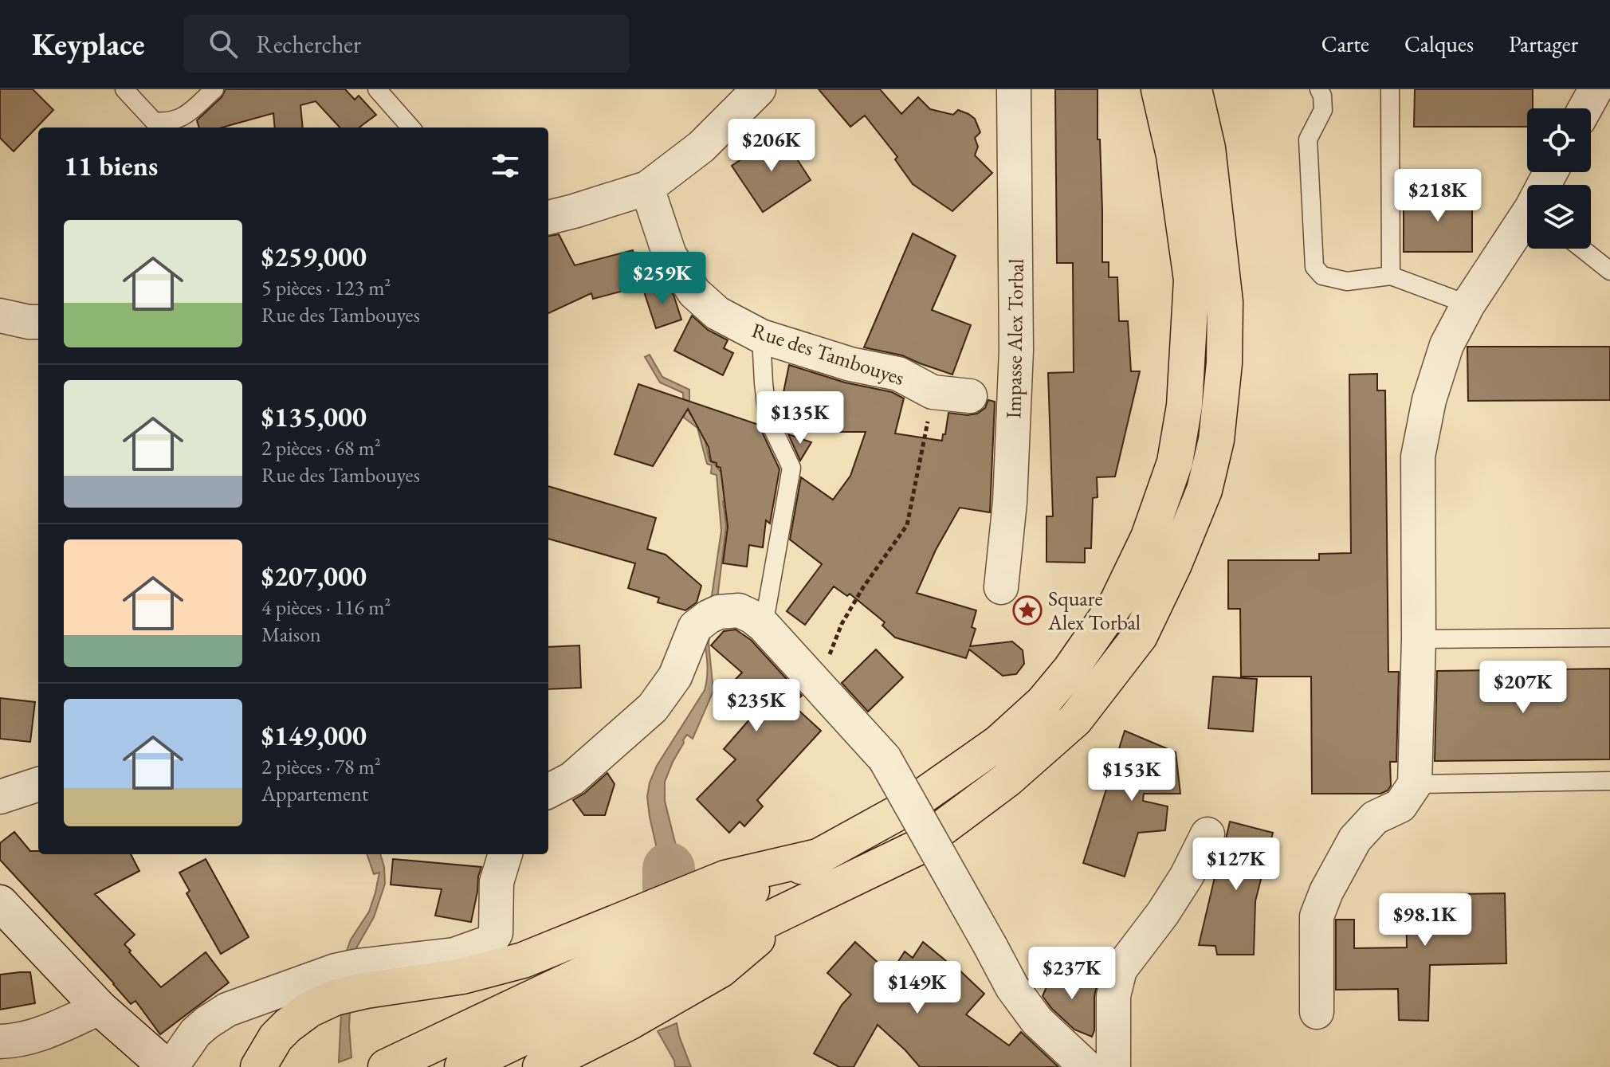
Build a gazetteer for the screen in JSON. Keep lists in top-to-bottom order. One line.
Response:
{"streets":{"street":["Impasse Alex Torbal","Rue des Tambouyes"]},"places":{"place":["Square Alex Torbal"]},"page":{"header":"Keyplace","search":"Rechercher","nav":["Carte","Calques","Partager"],"price":["$206K","$218K","$259K","$135K","$207K","$235K","$153K","$127K","$98.1K","$237K","$149K"],"heading":"11 biens","list":[{"name":"$259,000","note":"5 pièces · 123 m² · Rue des Tambouyes"},{"name":"$135,000","note":"2 pièces · 68 m² · Rue des Tambouyes"},{"name":"$207,000","note":"4 pièces · 116 m² · Maison"},{"name":"$149,000","note":"2 pièces · 78 m² · Appartement"}]}}
